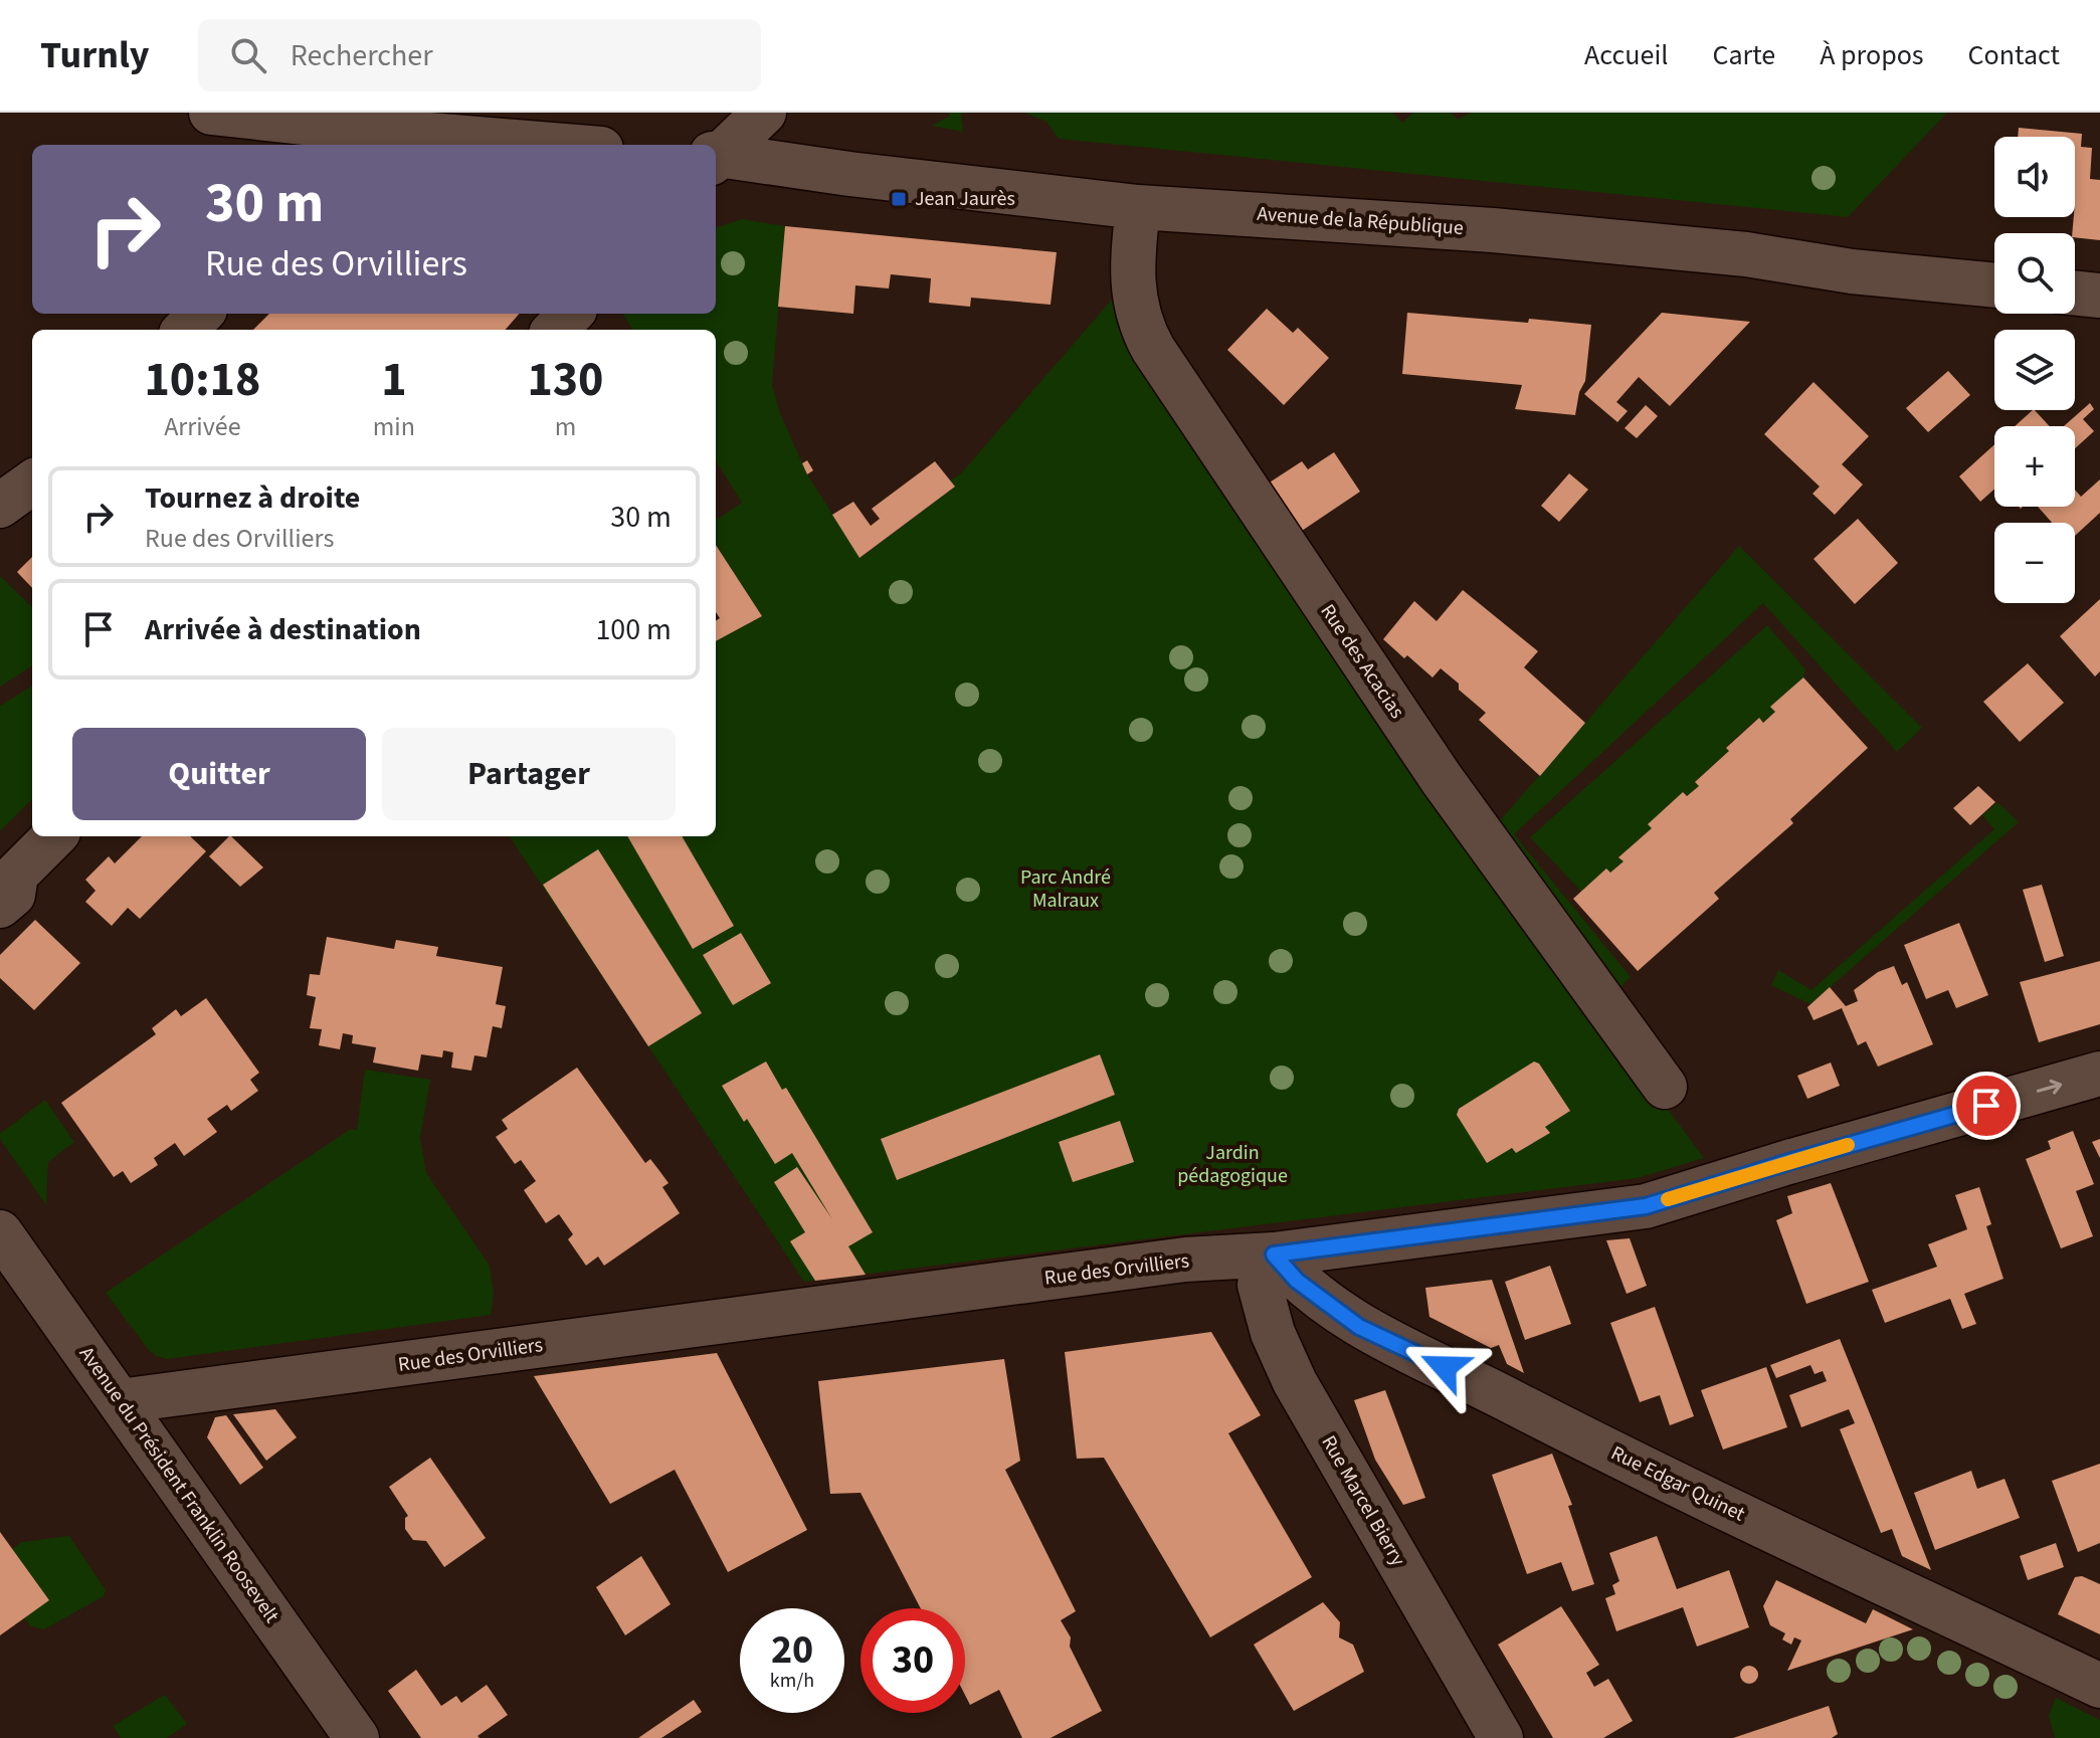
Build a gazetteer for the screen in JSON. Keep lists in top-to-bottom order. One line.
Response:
{"streets":{"street":["Avenue de la République","Rue des Acacias","Rue des Orvilliers","Rue Edgar Quinet","Avenue du Président Franklin Roosevelt","Rue Marcel Bierry"]},"crossings":[["Avenue de la République","Rue des Acacias"],["Rue des Orvilliers","Rue Edgar Quinet"],["Rue des Orvilliers","Avenue du Président Franklin Roosevelt"],["Rue des Orvilliers","Rue Marcel Bierry"],["Rue Edgar Quinet","Rue Marcel Bierry"]],"one_way":["Rue des Orvilliers"],"parks":["Parc André Malraux","Jardin pédagogique"],"places":{"transit":["Jean Jaurès"]},"page":{"header":"Turnly","search":"Rechercher","nav":["Accueil","Carte","À propos","Contact"],"map_buttons":["+","−"],"turn":["30 m","Rue des Orvilliers"],"eta":["10:18","Arrivée","1","min","130","m"],"list":[{"name":"Tournez à droite","note":"Rue des Orvilliers","value":"30 m"},{"name":"Arrivée à destination","value":"100 m"}],"buttons":["Quitter","Partager"],"speed":"20 km/h","limit":"30"}}
